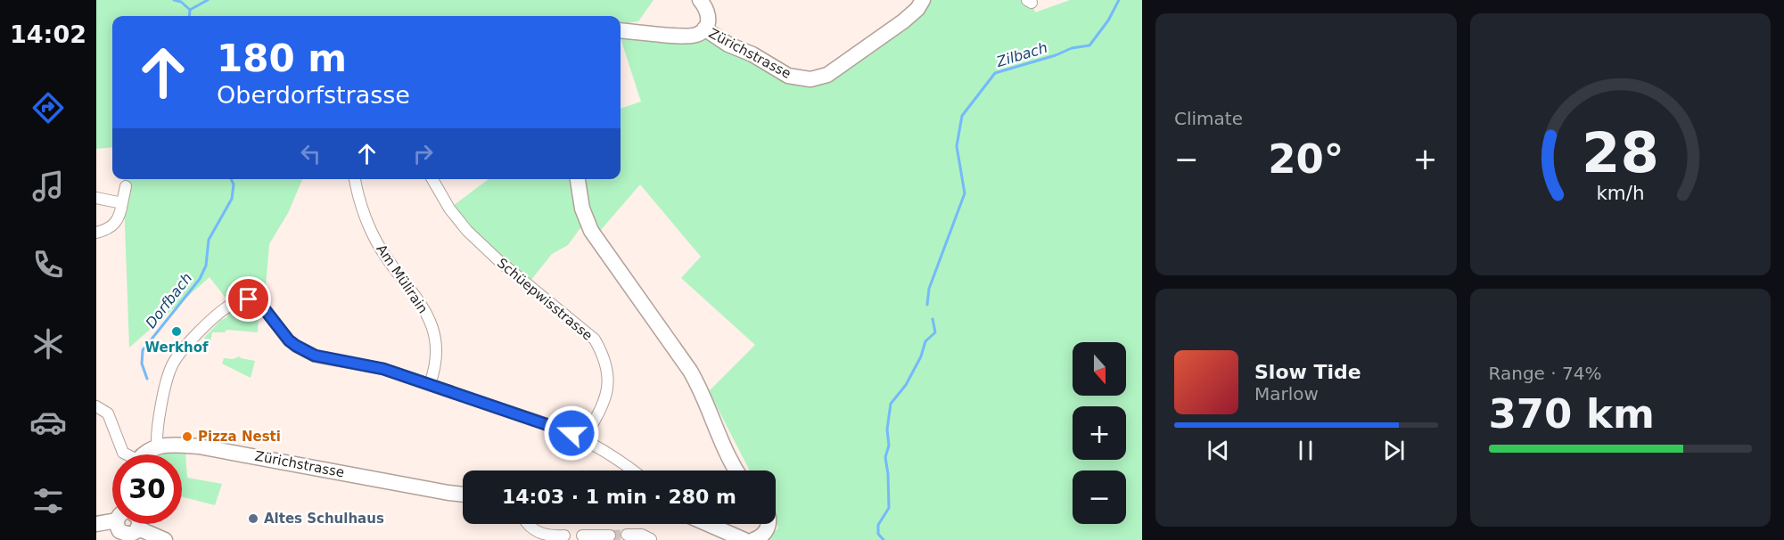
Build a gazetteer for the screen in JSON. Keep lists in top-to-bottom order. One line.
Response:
{"streets":{"main road":["Zürichstrasse"],"street":["Am Mülirain","Schüepwisstrasse"]},"water":["Zilbach","Dorfbach"],"places":["Werkhof","Pizza Nesti","Altes Schulhaus"],"north":"bottom","page":{"tabs":"14:02","tile":["Climate",["Range · 74%","370 km"]],"turn":["180 m","Oberdorfstrasse"],"heat":["−","20°","+"],"map_buttons":["+","−"],"song":["Slow Tide","Marlow"],"limit":"30","trip":"14:03 · 1 min · 280 m","gauge":["28","km/h"]}}
